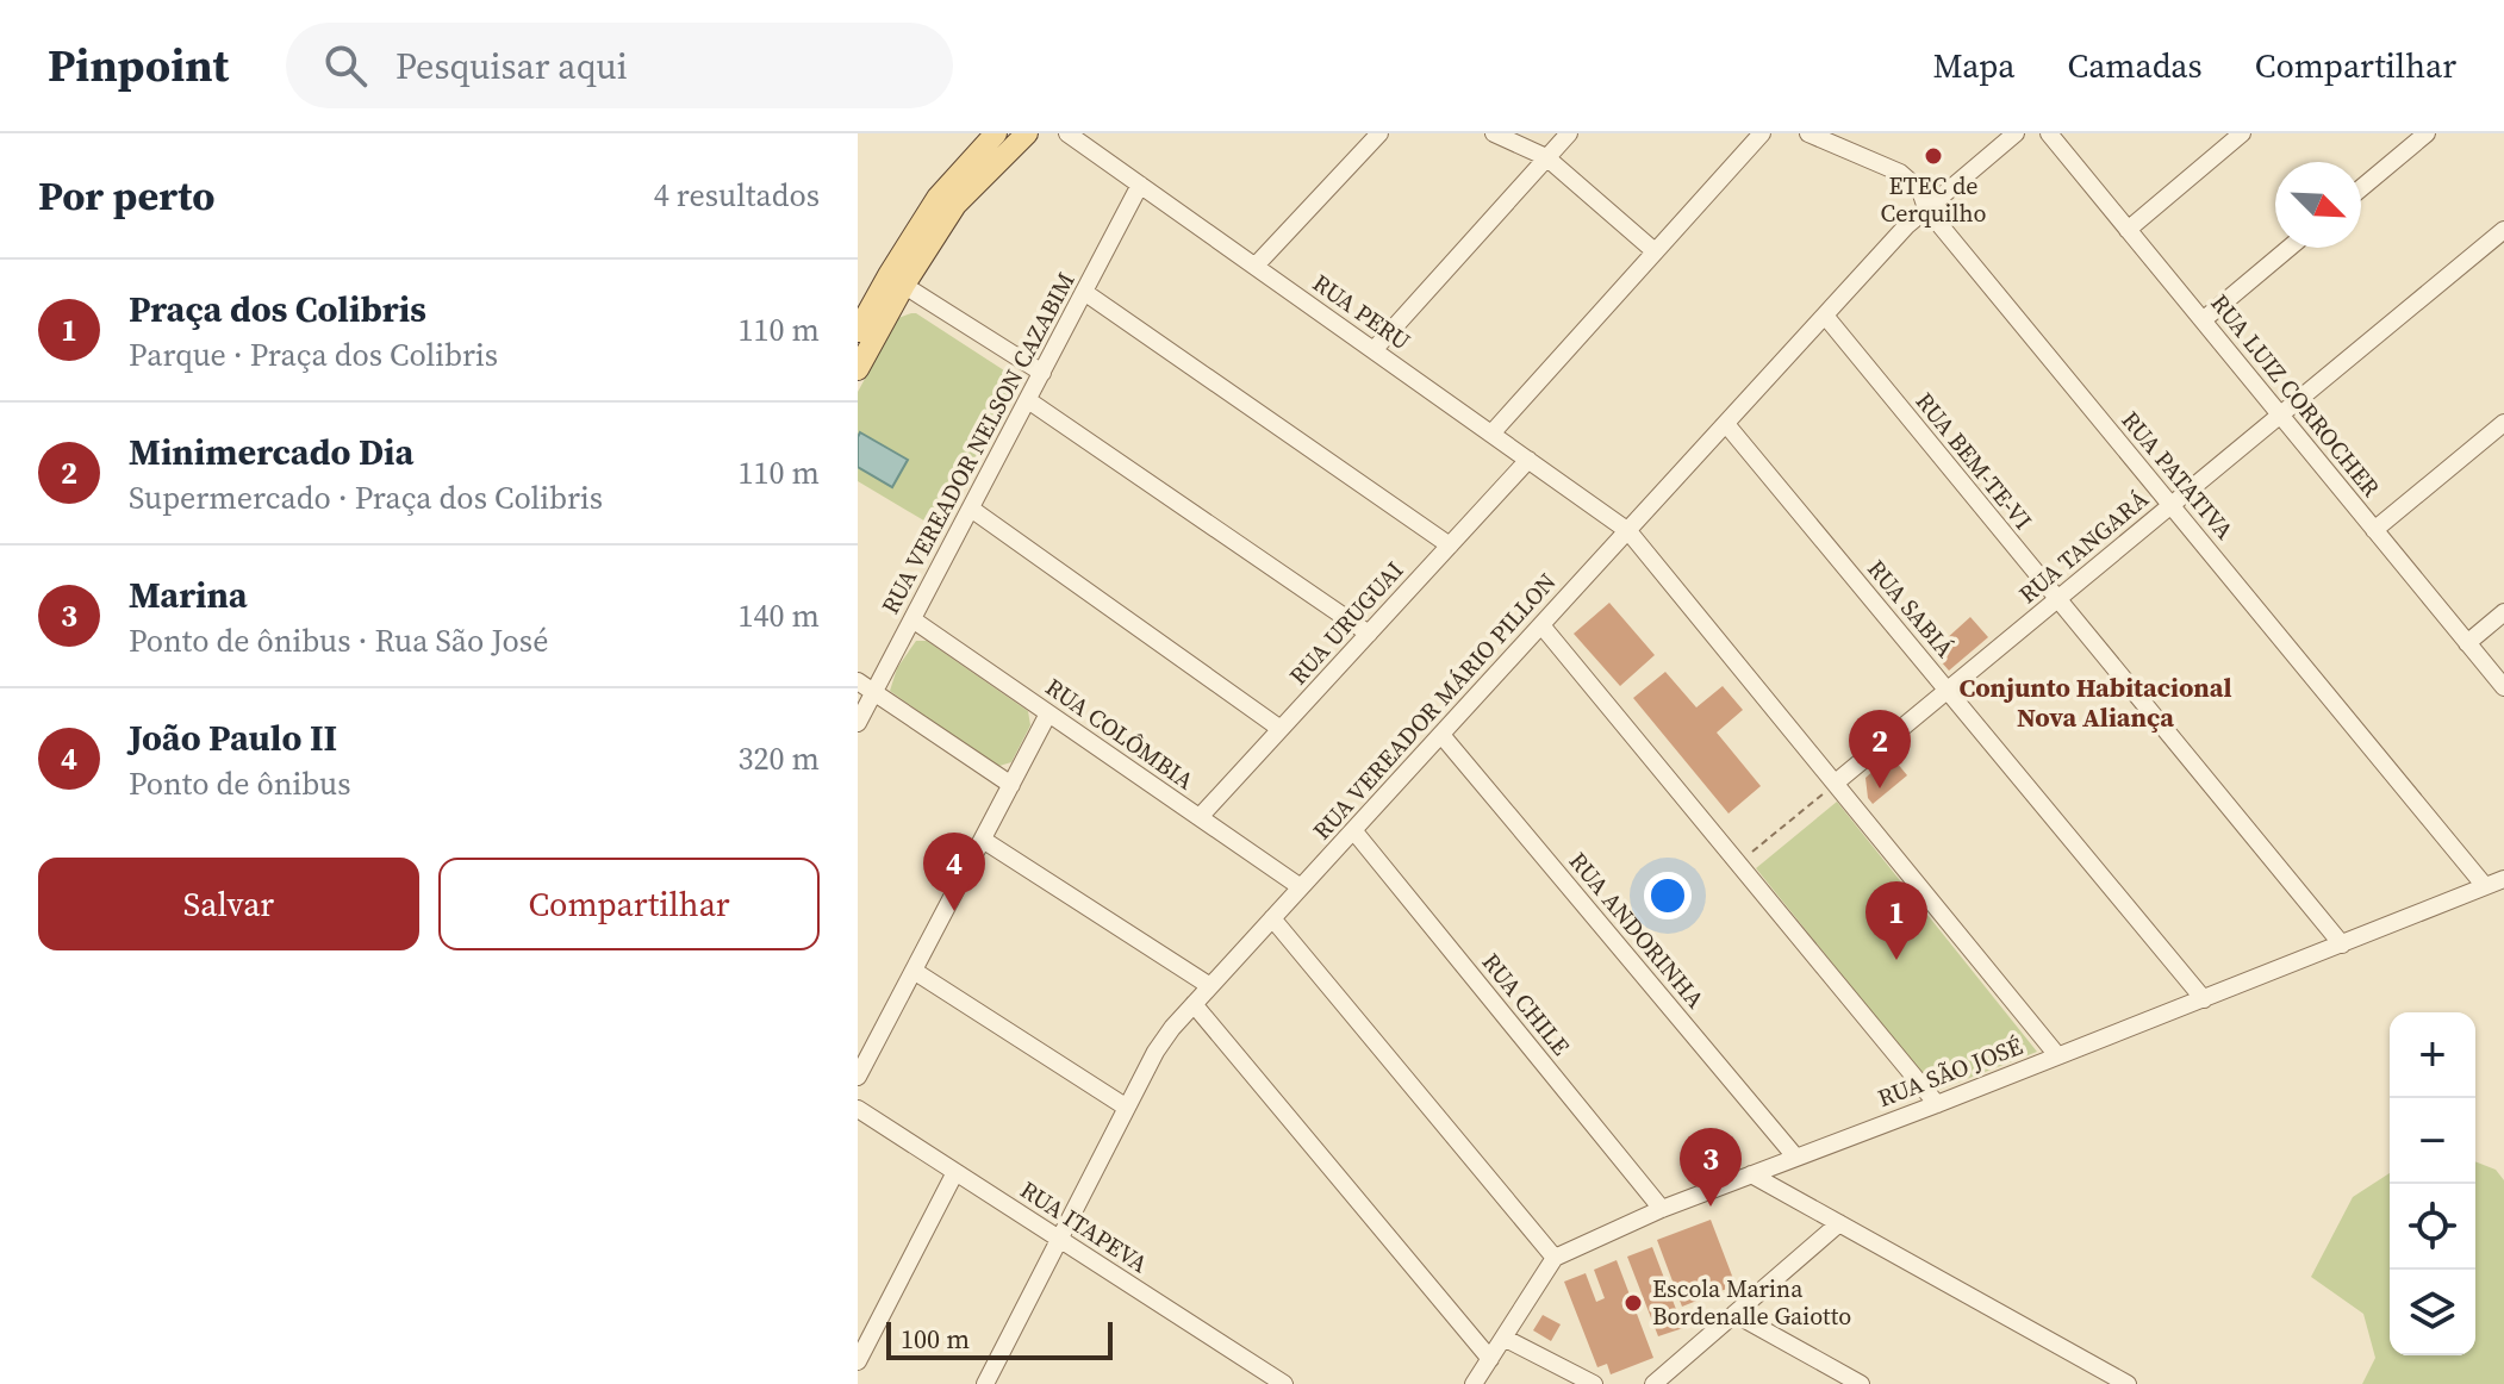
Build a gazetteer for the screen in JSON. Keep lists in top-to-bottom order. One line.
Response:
{"streets":{"street":["RUA PERU","RUA LUIZ CORROCHER","RUA VEREADOR NELSON CAZABIM","RUA BEM-TE-VI","RUA PATATIVA","RUA TANGARÁ","RUA SABIÁ","RUA URUGUAI","RUA VEREADOR MÁRIO PILLON","RUA COLÔMBIA","RUA ANDORINHA","RUA CHILE","RUA SÃO JOSÉ","RUA ITAPEVA"]},"crossings":[["RUA PERU","RUA VEREADOR NELSON CAZABIM"],["RUA PERU","RUA TANGARÁ"],["RUA PERU","RUA URUGUAI"],["RUA PERU","RUA VEREADOR MÁRIO PILLON"],["RUA PERU","RUA SÃO JOSÉ"],["RUA LUIZ CORROCHER","RUA TANGARÁ"],["RUA VEREADOR NELSON CAZABIM","RUA COLÔMBIA"],["RUA BEM-TE-VI","RUA TANGARÁ"],["RUA BEM-TE-VI","RUA VEREADOR MÁRIO PILLON"],["RUA BEM-TE-VI","RUA SÃO JOSÉ"],["RUA PATATIVA","RUA TANGARÁ"],["RUA PATATIVA","RUA VEREADOR MÁRIO PILLON"],["RUA PATATIVA","RUA SÃO JOSÉ"],["RUA TANGARÁ","RUA SABIÁ"],["RUA SABIÁ","RUA VEREADOR MÁRIO PILLON"],["RUA SABIÁ","RUA SÃO JOSÉ"],["RUA URUGUAI","RUA COLÔMBIA"],["RUA VEREADOR MÁRIO PILLON","RUA COLÔMBIA"],["RUA VEREADOR MÁRIO PILLON","RUA ANDORINHA"],["RUA VEREADOR MÁRIO PILLON","RUA CHILE"],["RUA VEREADOR MÁRIO PILLON","RUA ITAPEVA"],["RUA ANDORINHA","RUA SÃO JOSÉ"],["RUA CHILE","RUA SÃO JOSÉ"]],"districts":["Conjunto Habitacional Nova Aliança"],"places":["ETEC de Cerquilho","Escola Marina Bordenalle Gaiotto"],"scale_bar":"100 m","north":"bottom right","page":{"header":"Pinpoint","search":"Pesquisar aqui","nav":["Mapa","Camadas","Compartilhar"],"heading":["Por perto","4 resultados"],"list":[{"mark":"1","name":"Praça dos Colibris","note":"Parque · Praça dos Colibris","value":"110 m"},{"mark":"2","name":"Minimercado Dia","note":"Supermercado · Praça dos Colibris","value":"110 m"},{"mark":"3","name":"Marina","note":"Ponto de ônibus · Rua São José","value":"140 m"},{"mark":"4","name":"João Paulo II","note":"Ponto de ônibus","value":"320 m"}],"pins":["2","4","1","3"],"buttons":["Salvar","Compartilhar"],"map_buttons":["+","−"],"scale":"100 m"}}
